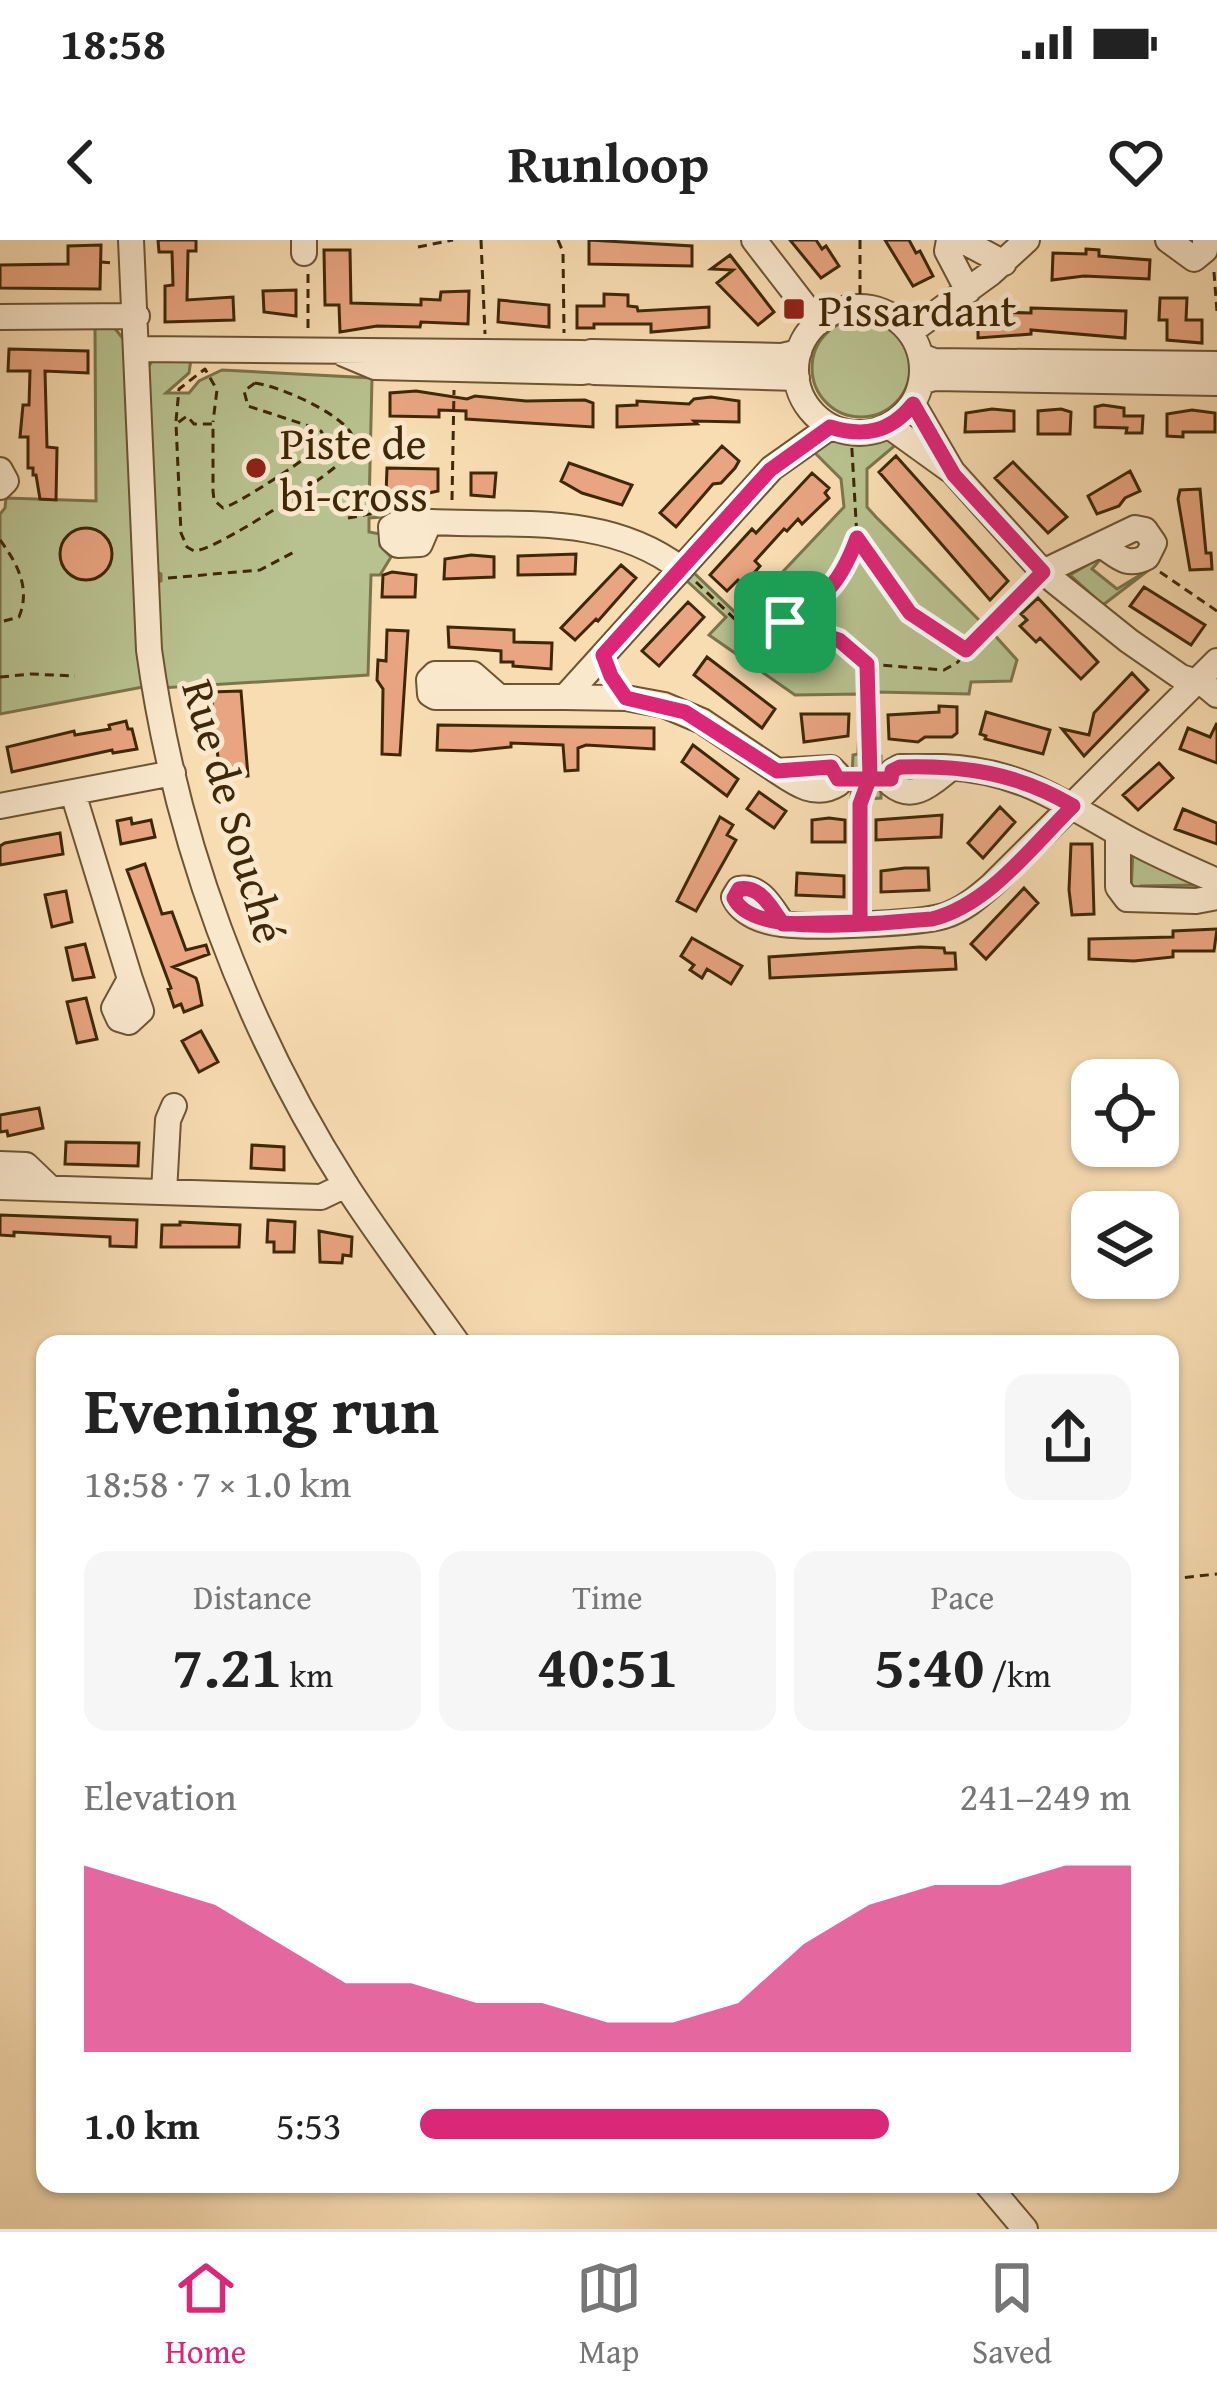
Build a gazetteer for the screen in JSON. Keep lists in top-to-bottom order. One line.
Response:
{"streets":{"street":["Rue de Souché"]},"places":{"transit":["Pissardant"],"other":["Piste de bi-cross"]},"page":{"status":"18:58","header":"Runloop","heading":["Evening run","18:58 · 7 × 1.0 km"],"stats":[["Distance","7.21 km"],["Time","40:51"],["Pace","5:40 /km"]],"chart":["Elevation","241–249 m"],"list":[{"name":"1.0 km","note":"5:53"}],"tabs":["Home","Map","Saved"]}}
